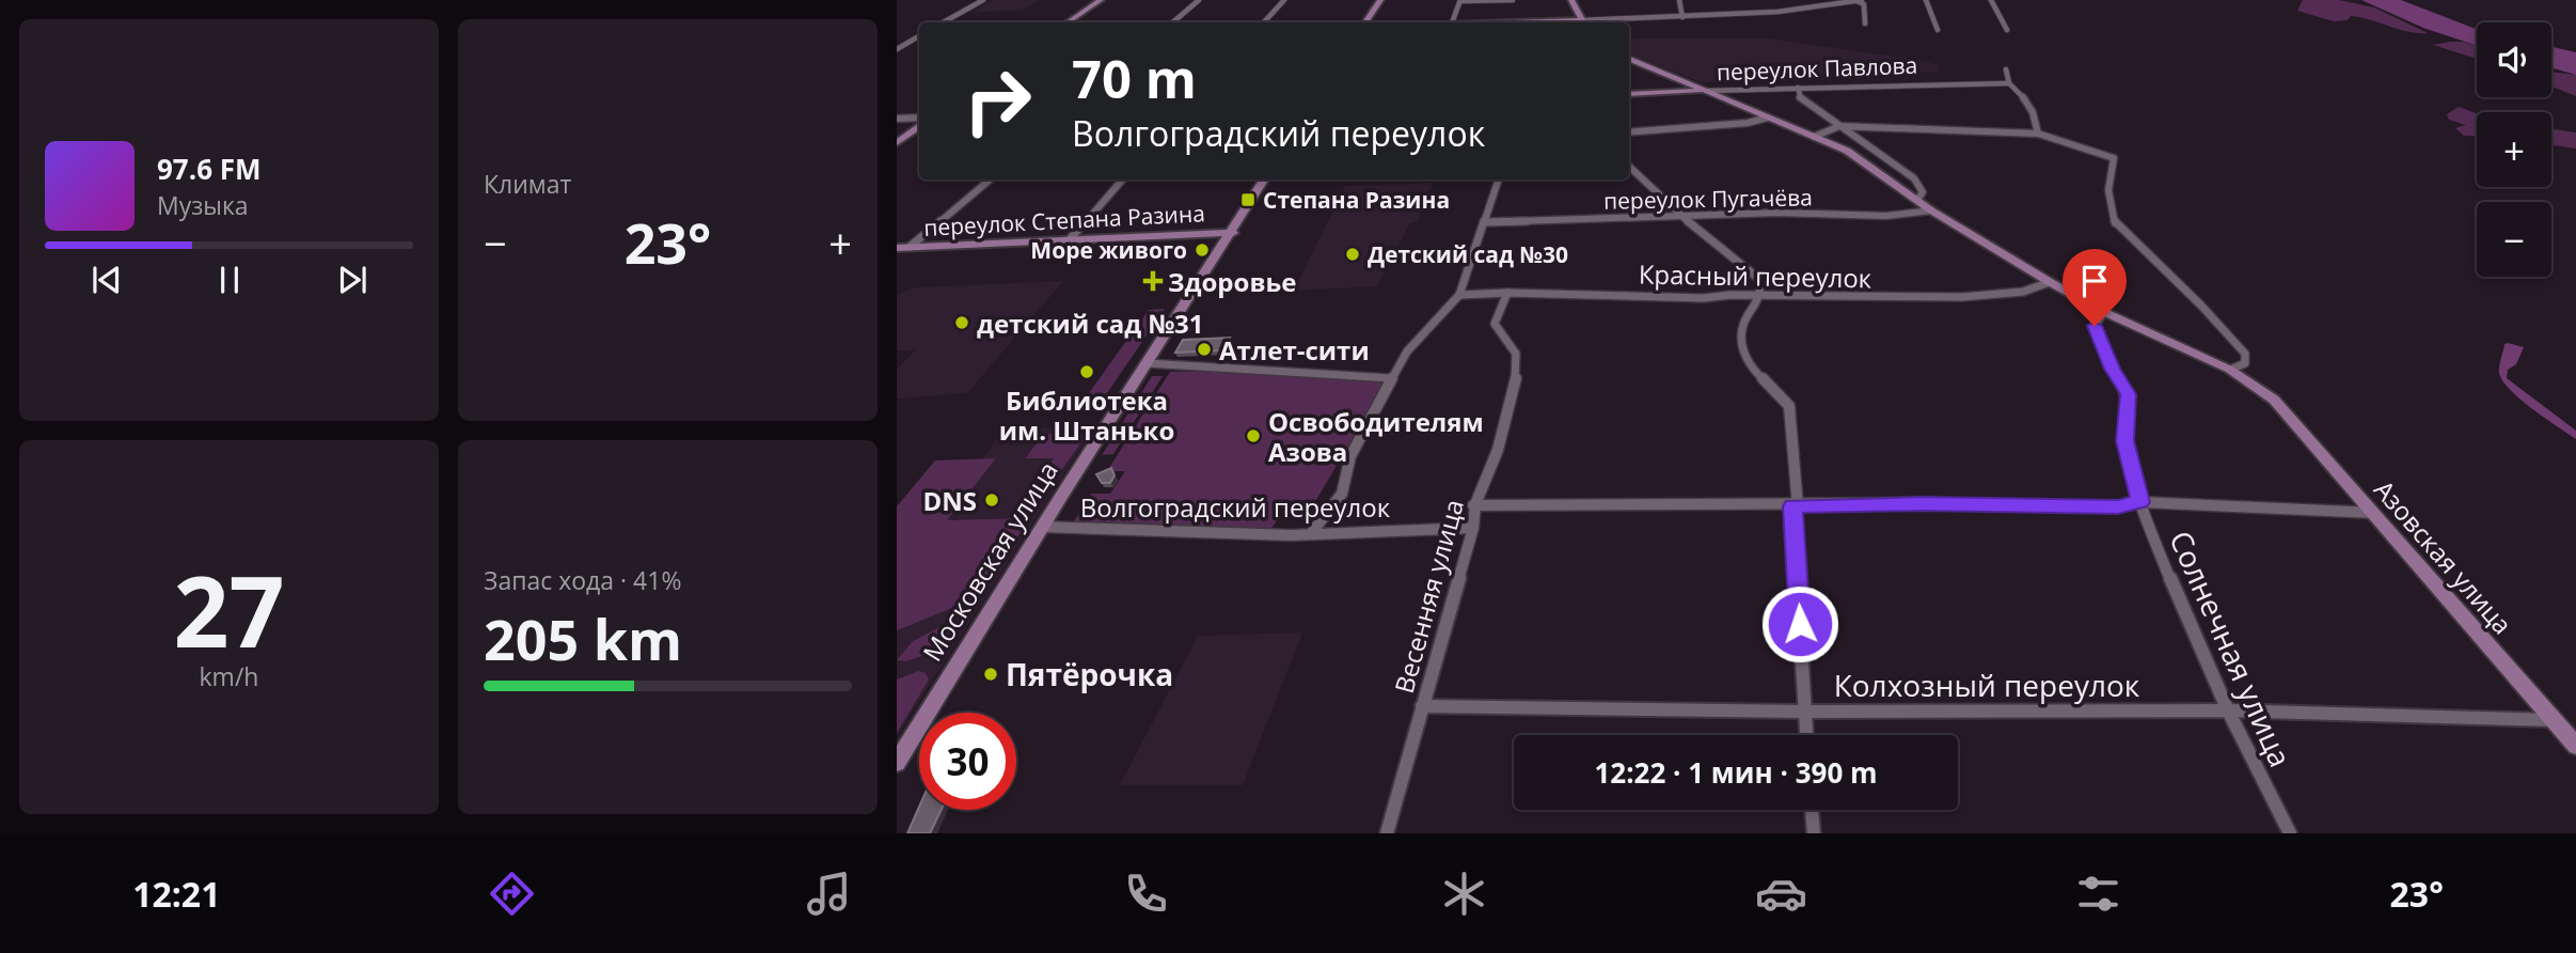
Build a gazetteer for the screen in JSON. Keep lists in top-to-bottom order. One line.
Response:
{"streets":{"street":["переулок Павлова","переулок Пугачёва","переулок Степана Разина","Красный переулок","Волгоградский переулок","Азовская улица","Московская улица","Весенняя улица","Солнечная улица","Колхозный переулок"]},"crossings":[["переулок Павлова","Азовская улица"],["переулок Пугачёва","Азовская улица"],["переулок Степана Разина","Московская улица"],["Красный переулок","Азовская улица"],["Красный переулок","Весенняя улица"],["Волгоградский переулок","Московская улица"],["Волгоградский переулок","Весенняя улица"],["Азовская улица","Солнечная улица"],["Азовская улица","Колхозный переулок"],["Весенняя улица","Колхозный переулок"],["Солнечная улица","Колхозный переулок"]],"places":{"transit":["Степана Разина"],"other":["Море живого","Детский сад №30","детский сад №31","Атлет-сити","Библиотека им. Штанько","Освободителям Азова","DNS","Пятёрочка"],"health":["Здоровье"]},"page":{"tile":["Климат",["27","km/h"],["Запас хода · 41%","205 km"]],"map_buttons":["+","−"],"turn":["70 m","Волгоградский переулок"],"song":["97.6 FM","Музыка"],"heat":["−","23°","+"],"limit":"30","trip":"12:22 · 1 мин · 390 m","tabs":["12:21","23°"]}}
